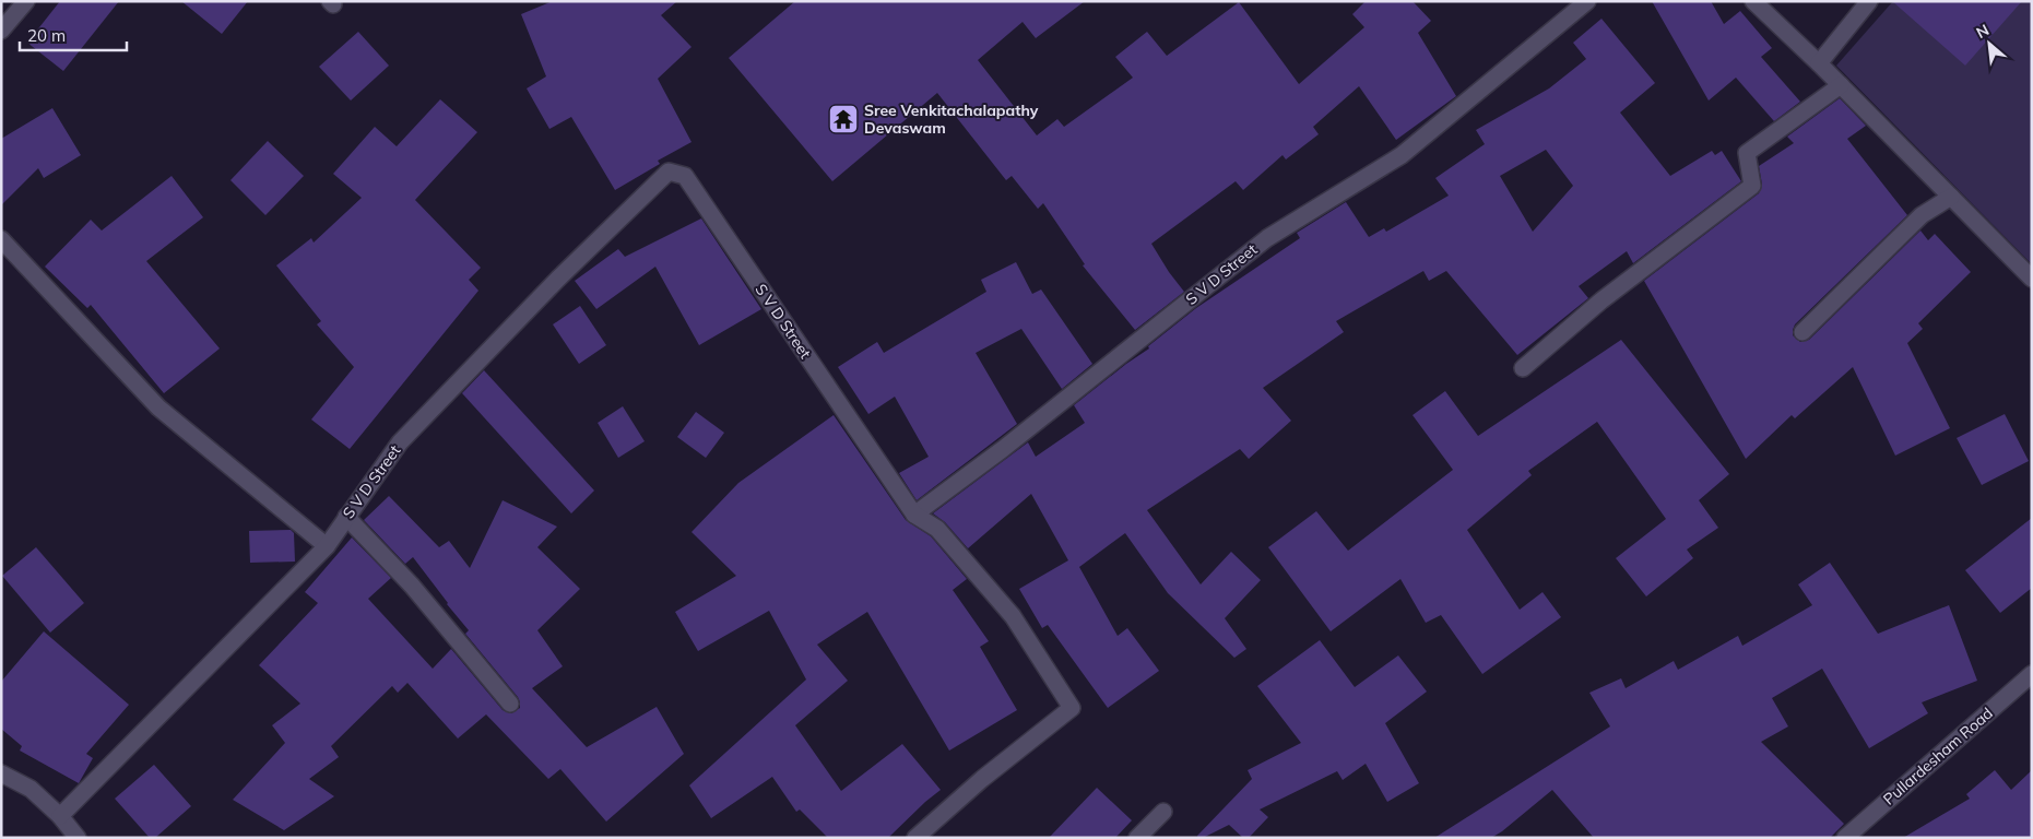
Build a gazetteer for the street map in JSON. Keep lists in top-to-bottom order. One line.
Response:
{"streets":{"street":["S V D Street","Pullardesham Road"]},"places":{"temple":["Sree Venkitachalapathy Devaswam"]},"scale_bar":"20 m","north":"top left"}
